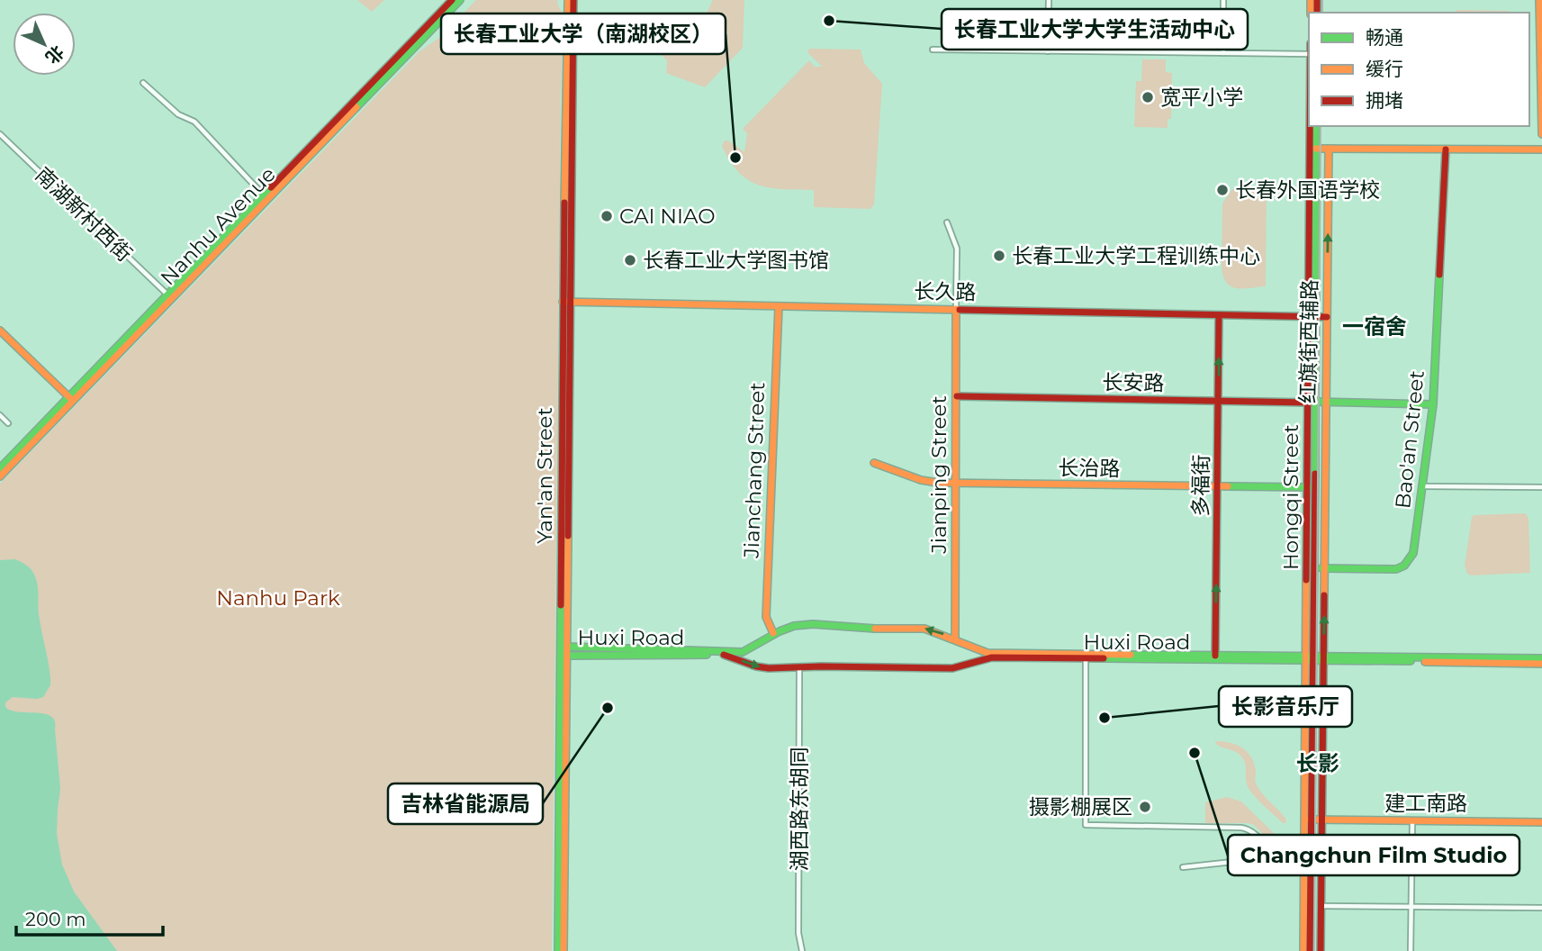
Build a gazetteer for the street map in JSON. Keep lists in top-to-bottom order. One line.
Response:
{"streets":{"main road":["Nanhu Avenue","长久路","红旗街西辅路","长安路","Bao'an Street","长治路","Jianchang Street","Jianping Street","Yan'an Street","多福街","Hongqi Street","Huxi Road","建工南路"],"street":["南湖新村西街","湖西路东胡同"]},"crossings":[["南湖新村西街","Nanhu Avenue"],["长久路","红旗街西辅路"],["长久路","Jianchang Street"],["长久路","Jianping Street"],["长久路","Yan'an Street"],["长久路","多福街"],["长久路","Hongqi Street"],["红旗街西辅路","长安路"],["红旗街西辅路","Bao'an Street"],["红旗街西辅路","Huxi Road"],["红旗街西辅路","建工南路"],["长安路","Bao'an Street"],["长安路","Jianping Street"],["长安路","多福街"],["长安路","Hongqi Street"],["Bao'an Street","Hongqi Street"],["长治路","Jianping Street"],["长治路","多福街"],["长治路","Hongqi Street"],["Jianchang Street","Huxi Road"],["Jianping Street","Huxi Road"],["Yan'an Street","Huxi Road"],["多福街","Huxi Road"],["Hongqi Street","Huxi Road"],["Hongqi Street","建工南路"],["Huxi Road","湖西路东胡同"]],"one_way":["多福街"],"districts":["一宿舍","长影"],"parks":["Nanhu Park"],"places":["长春工业大学大学生活动中心","宽平小学","长春工业大学（南湖校区）","长春外国语学校","CAI NIAO","长春工业大学工程训练中心","长春工业大学图书馆","吉林省能源局","长影音乐厅","Changchun Film Studio","摄影棚展区"],"legend":["畅通","缓行","拥堵"],"scale_bar":"200 m","north":"bottom right"}
